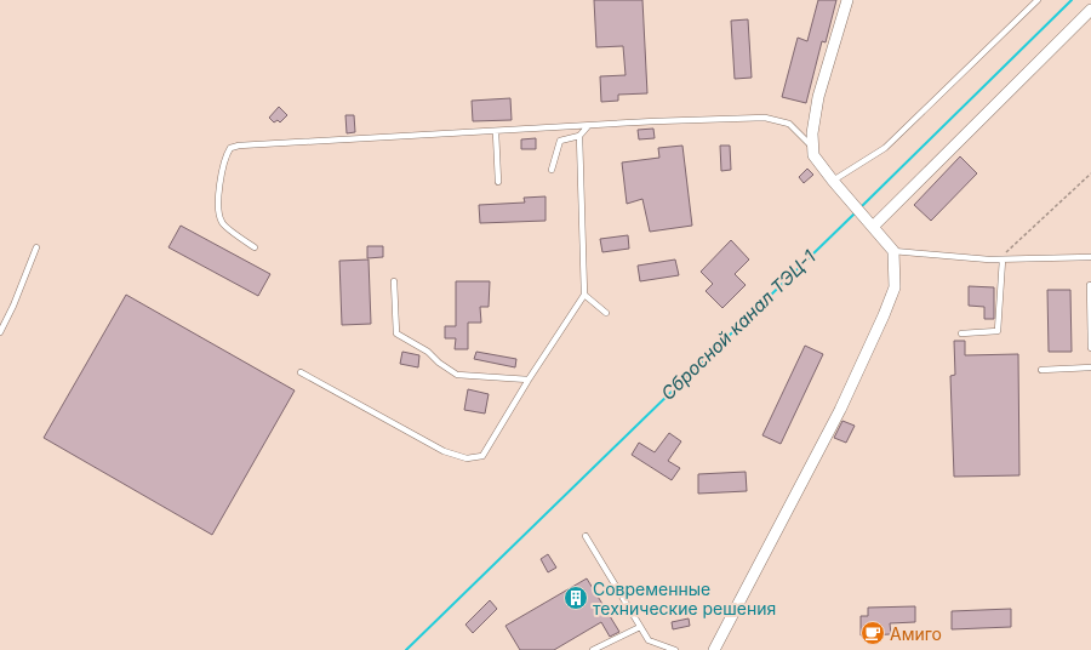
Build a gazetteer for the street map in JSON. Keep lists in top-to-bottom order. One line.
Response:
{"water":["Сбросной канал ТЭЦ-1"],"places":{"building":["Современные технические решения"],"cafe":["Амиго"]}}
